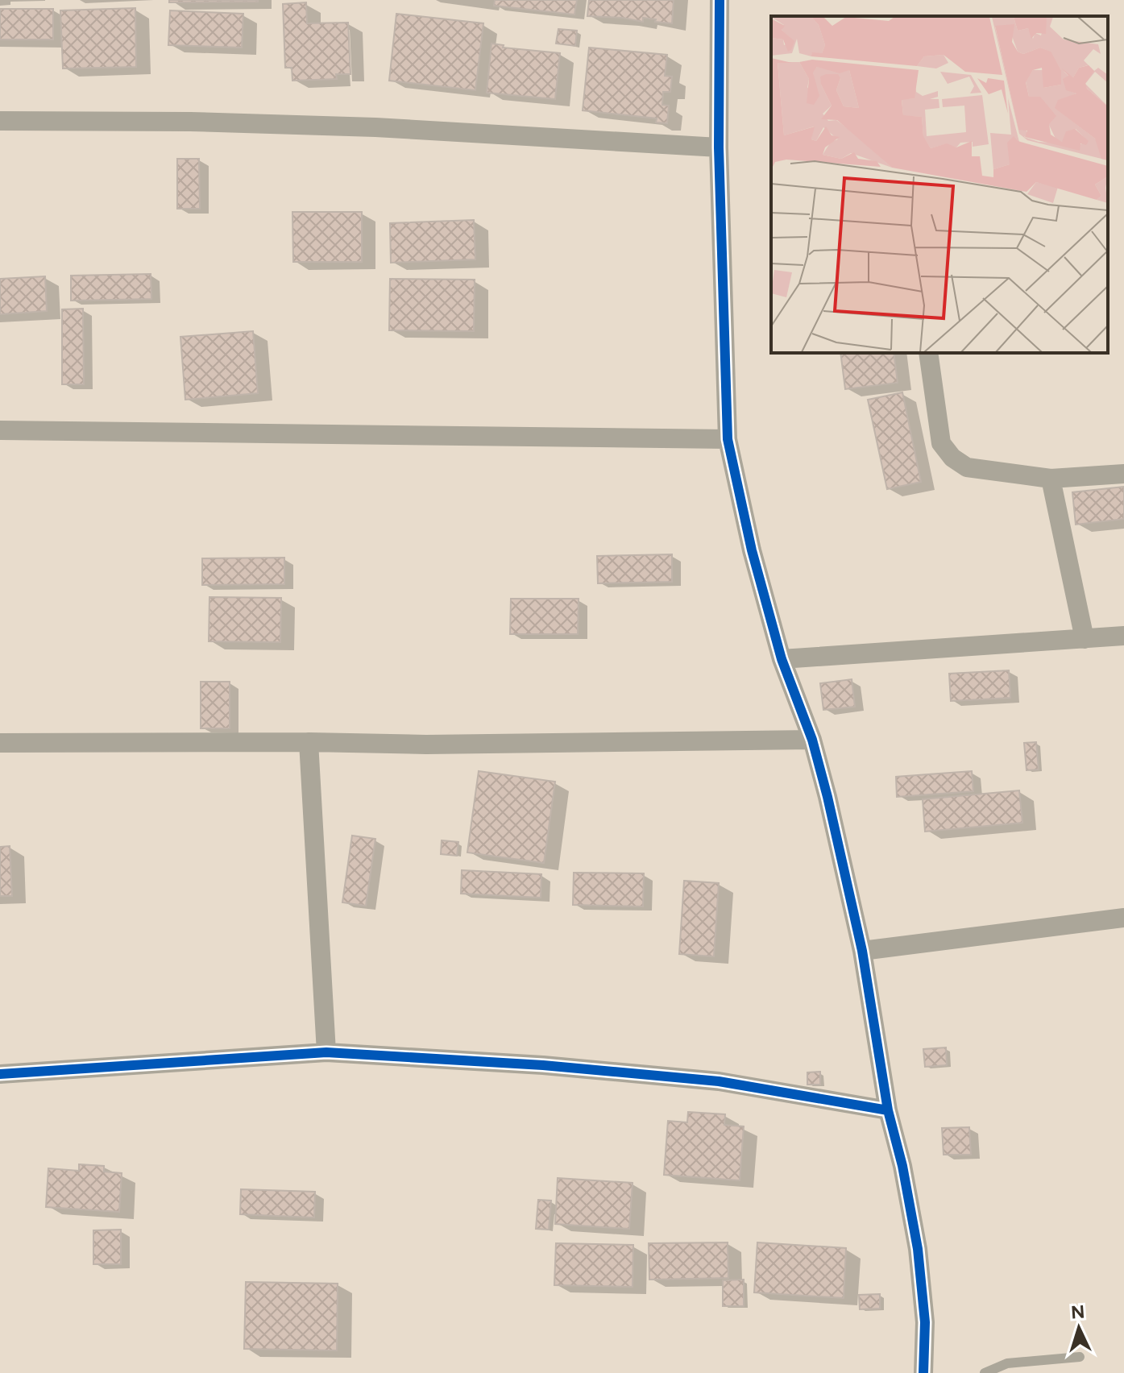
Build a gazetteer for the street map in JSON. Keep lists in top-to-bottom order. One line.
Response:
{"north":"top"}
